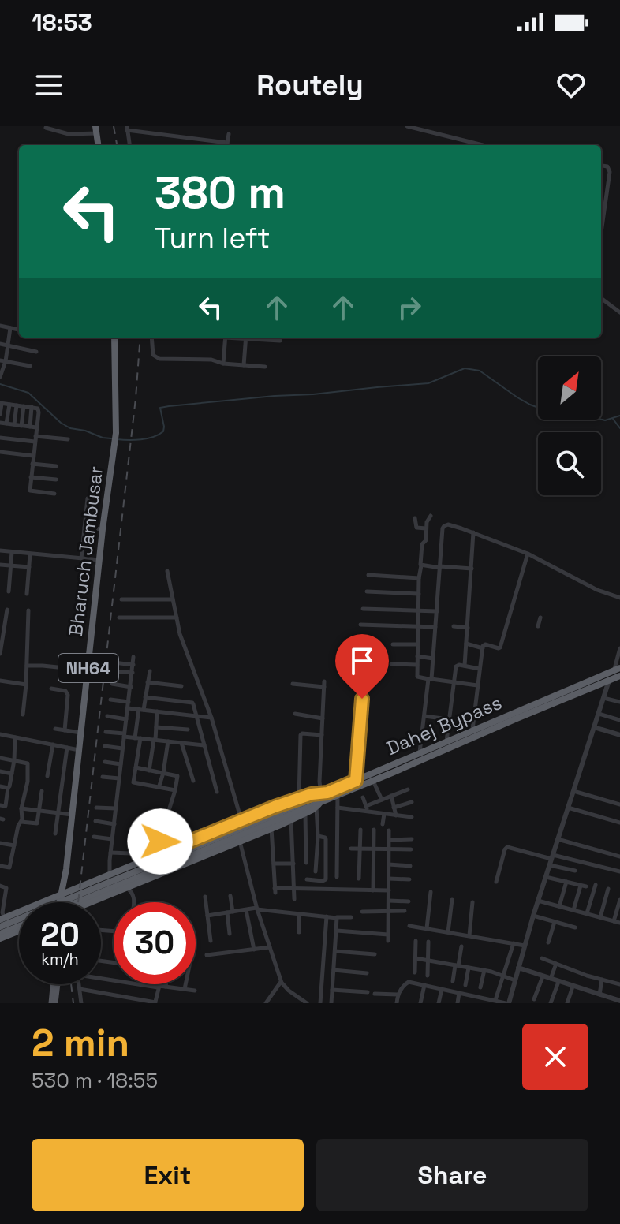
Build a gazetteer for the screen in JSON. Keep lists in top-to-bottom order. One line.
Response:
{"streets":{"highway":["Bharuch Jambusar","NH64","Dahej Bypass"]},"crossings":[["Bharuch Jambusar","NH64"],["NH64","Dahej Bypass"]],"north":"top right","page":{"status":"18:53","header":"Routely","turn":["380 m","Turn left"],"speed":"20 km/h","limit":"30","heading":["2 min","530 m · 18:55"],"buttons":["Exit","Share"]}}
